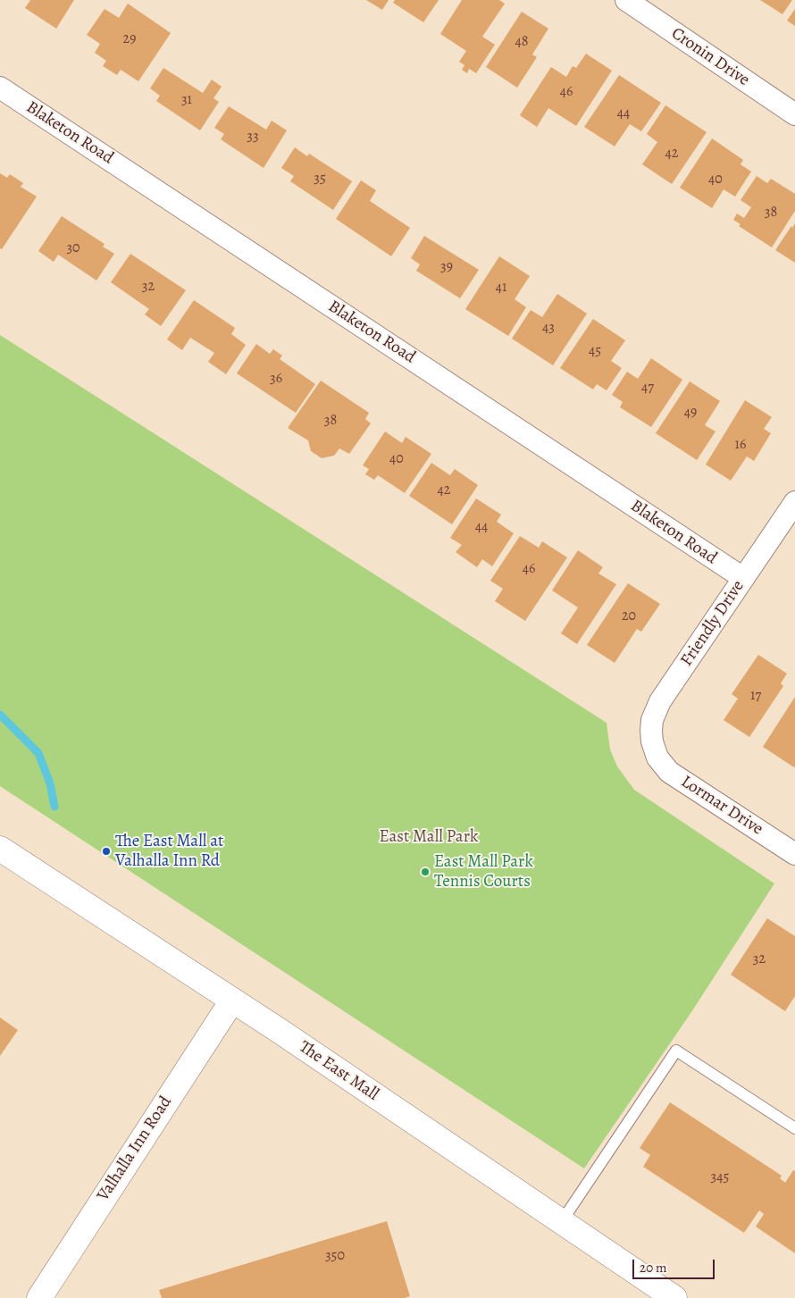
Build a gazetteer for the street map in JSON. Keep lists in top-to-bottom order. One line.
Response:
{"streets":{"main road":["The East Mall","Valhalla Inn Road"],"street":["Cronin Drive","Blaketon Road","Friendly Drive","Lormar Drive"]},"crossings":[["Blaketon Road","Friendly Drive"],["Friendly Drive","Lormar Drive"],["The East Mall","Valhalla Inn Road"]],"parks":["East Mall Park"],"places":["The East Mall at Valhalla Inn Rd","East Mall Park Tennis Courts"],"house_numbers":["29","48","46","31","44","33","42","35","40","38","30","39","32","41","43","45","36","47","49","38","16","40","42","44","46","20","17","32","345","350"],"scale_bar":"20 m"}
